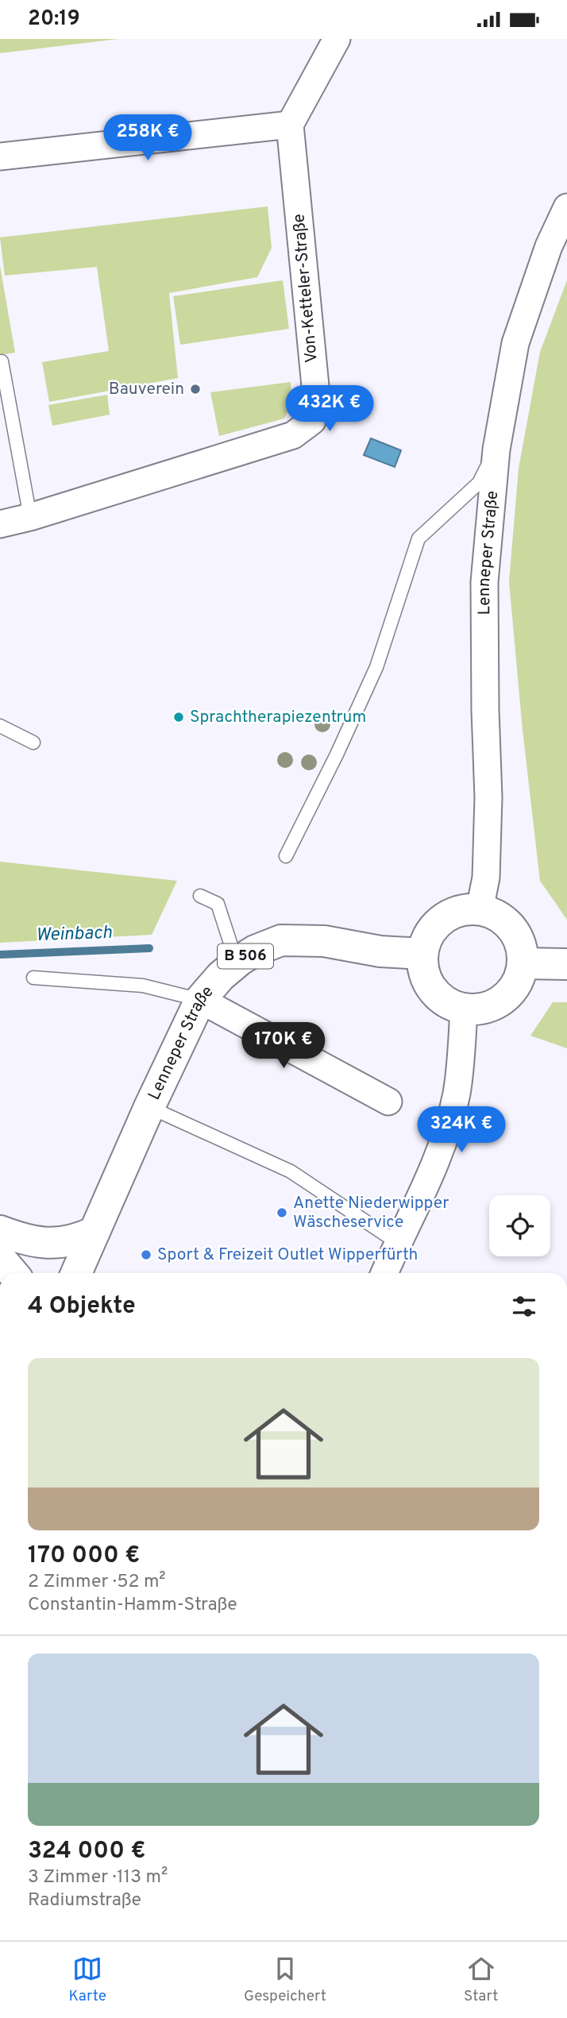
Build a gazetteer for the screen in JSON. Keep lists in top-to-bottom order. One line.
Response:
{"streets":{"main road":["Lenneper Straße","B 506"],"street":["Von-Ketteler-Straße"]},"water":["Weinbach"],"places":["Bauverein","Sprachtherapiezentrum","Anette Niederwipper Wäscheservice","Sport & Freizeit Outlet Wipperfürth"],"page":{"status":"20:19","price":["258K €","432K €","170K €","324K €"],"heading":"4 Objekte","list":[{"name":"170 000 €","note":"2 Zimmer · 52 m² · Constantin-Hamm-Straße"},{"name":"324 000 €","note":"3 Zimmer · 113 m² · Radiumstraße"}],"tabs":["Karte","Gespeichert","Start"]}}
